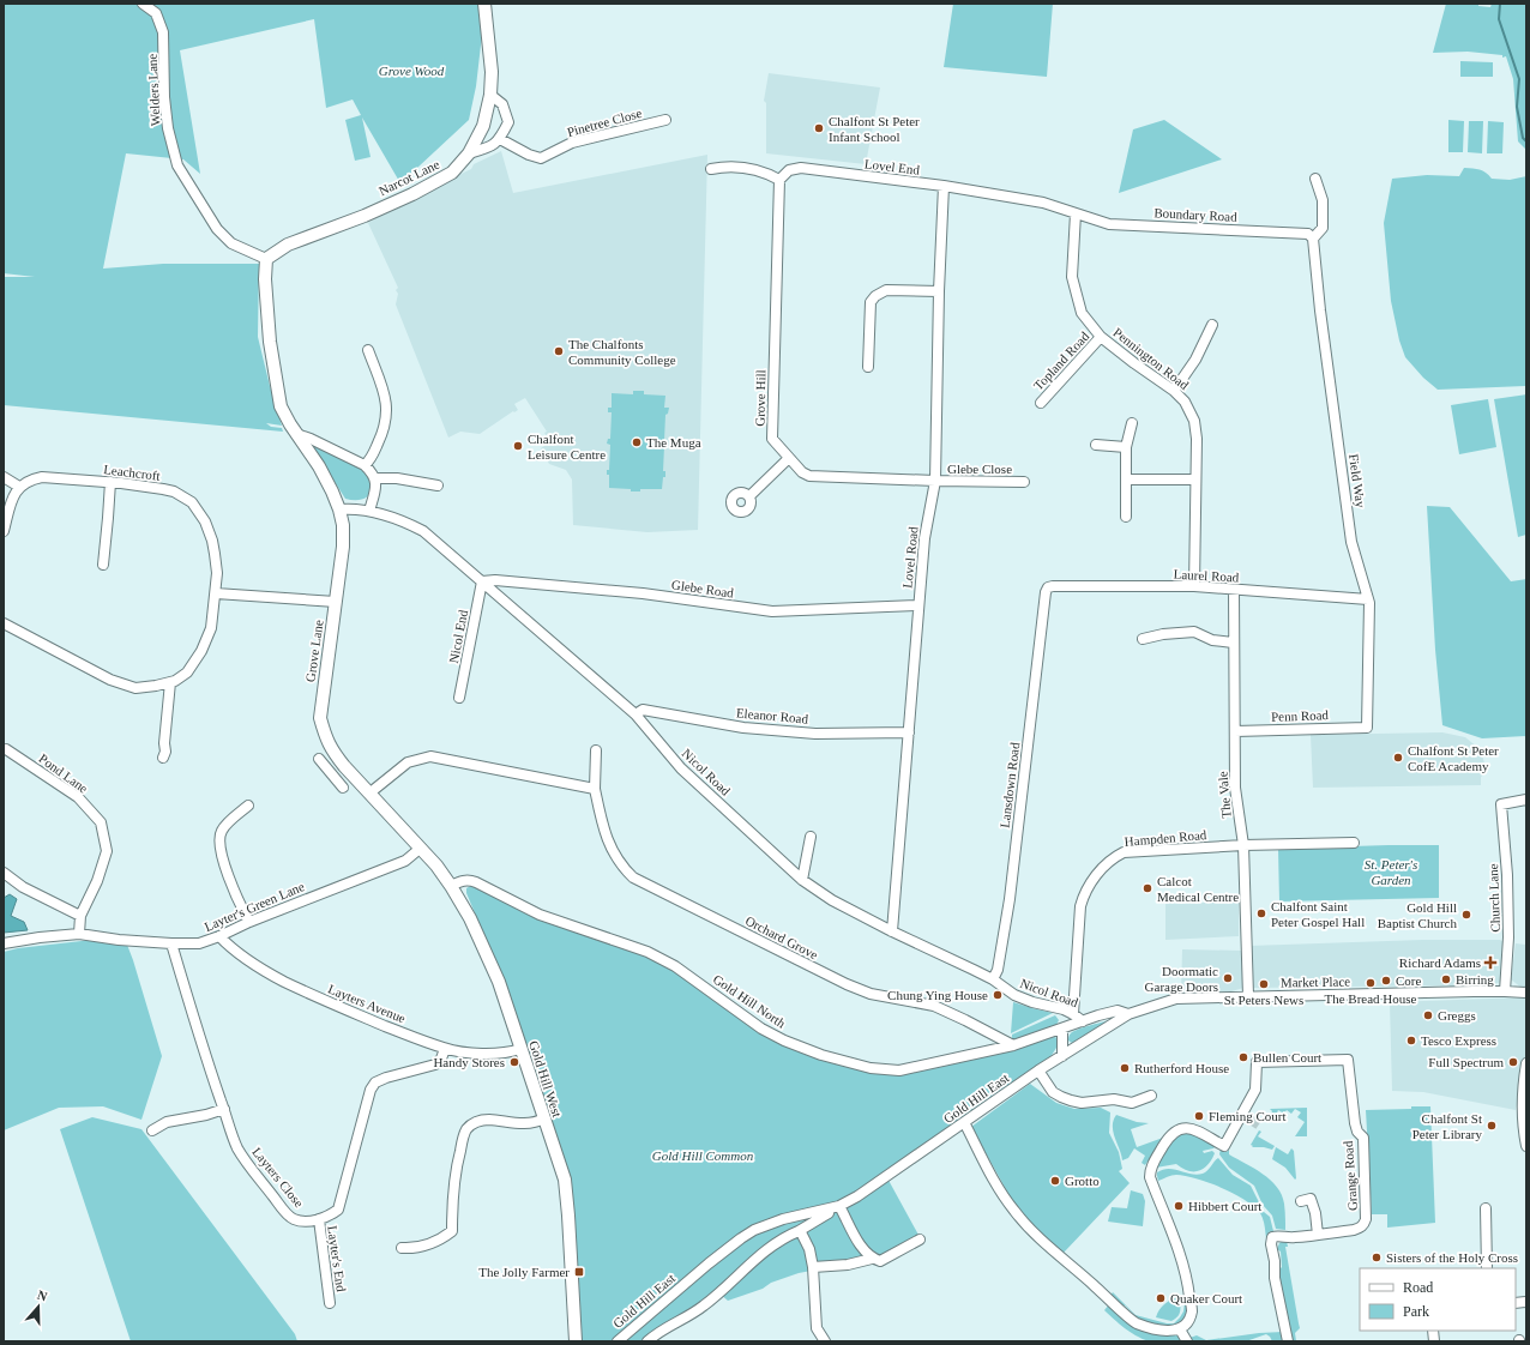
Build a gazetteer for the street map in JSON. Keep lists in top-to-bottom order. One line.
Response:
{"streets":{"street":["Welders Lane","Pinetree Close","Lovel End","Narcot Lane","Boundary Road","Pennington Road","Topland Road","Grove Hill","Glebe Close","Leachcroft","Field Way","Lovel Road","Laurel Road","Glebe Road","Nicol End","Grove Lane","Eleanor Road","Penn Road","Nicol Road","Pond Lane","Lansdown Road","The Vale","Hampden Road","Church Lane","Layter's Green Lane","Orchard Grove","Market Place","Gold Hill North","Layters Avenue","Gold Hill West","Gold Hill East","Grange Road","Layters Close","Layter's End"]},"crossings":[["Welders Lane","Narcot Lane"],["Welders Lane","Grove Lane"],["Lovel End","Boundary Road"],["Lovel End","Pennington Road"],["Lovel End","Grove Hill"],["Lovel End","Lovel Road"],["Narcot Lane","Grove Lane"],["Boundary Road","Pennington Road"],["Boundary Road","Field Way"],["Pennington Road","Topland Road"],["Pennington Road","Laurel Road"],["Grove Hill","Glebe Close"],["Grove Hill","Lovel Road"],["Glebe Close","Lovel Road"],["Field Way","Laurel Road"],["Field Way","Penn Road"],["Lovel Road","Glebe Road"],["Lovel Road","Eleanor Road"],["Lovel Road","Nicol Road"],["Laurel Road","Lansdown Road"],["Laurel Road","The Vale"],["Glebe Road","Nicol End"],["Glebe Road","Nicol Road"],["Nicol End","Nicol Road"],["Grove Lane","Nicol Road"],["Grove Lane","Layter's Green Lane"],["Grove Lane","Gold Hill West"],["Eleanor Road","Nicol Road"],["Penn Road","The Vale"],["Nicol Road","Lansdown Road"],["Nicol Road","Hampden Road"],["Nicol Road","Gold Hill North"],["Pond Lane","Layter's Green Lane"],["The Vale","Hampden Road"],["The Vale","Market Place"],["Church Lane","Market Place"],["Layter's Green Lane","Layters Avenue"],["Layter's Green Lane","Gold Hill West"],["Layter's Green Lane","Layters Close"],["Orchard Grove","Gold Hill North"],["Market Place","Gold Hill North"],["Market Place","Gold Hill East"],["Gold Hill North","Gold Hill West"],["Gold Hill North","Gold Hill East"],["Layters Avenue","Gold Hill West"],["Layters Close","Layter's End"]],"parks":["Grove Wood","St. Peter's Garden","Gold Hill Common"],"places":{"other":["Chalfont St Peter Infant School","The Chalfonts Community College","The Muga","Chalfont Leisure Centre","Chalfont St Peter CofE Academy","Calcot Medical Centre","Chalfont Saint Peter Gospel Hall","Gold Hill Baptist Church","Doormatic Garage Doors","Birring","Core","The Bread House","St Peters News","Chung Ying House","Greggs","Tesco Express","Bullen Court","Handy Stores","Full Spectrum","Rutherford House","Fleming Court","Chalfont St Peter Library","Grotto","Hibbert Court","Sisters of the Holy Cross","Quaker Court"],"health":["Richard Adams"],"transit":["The Jolly Farmer"]},"legend":["Road","Park"],"north":"top"}
